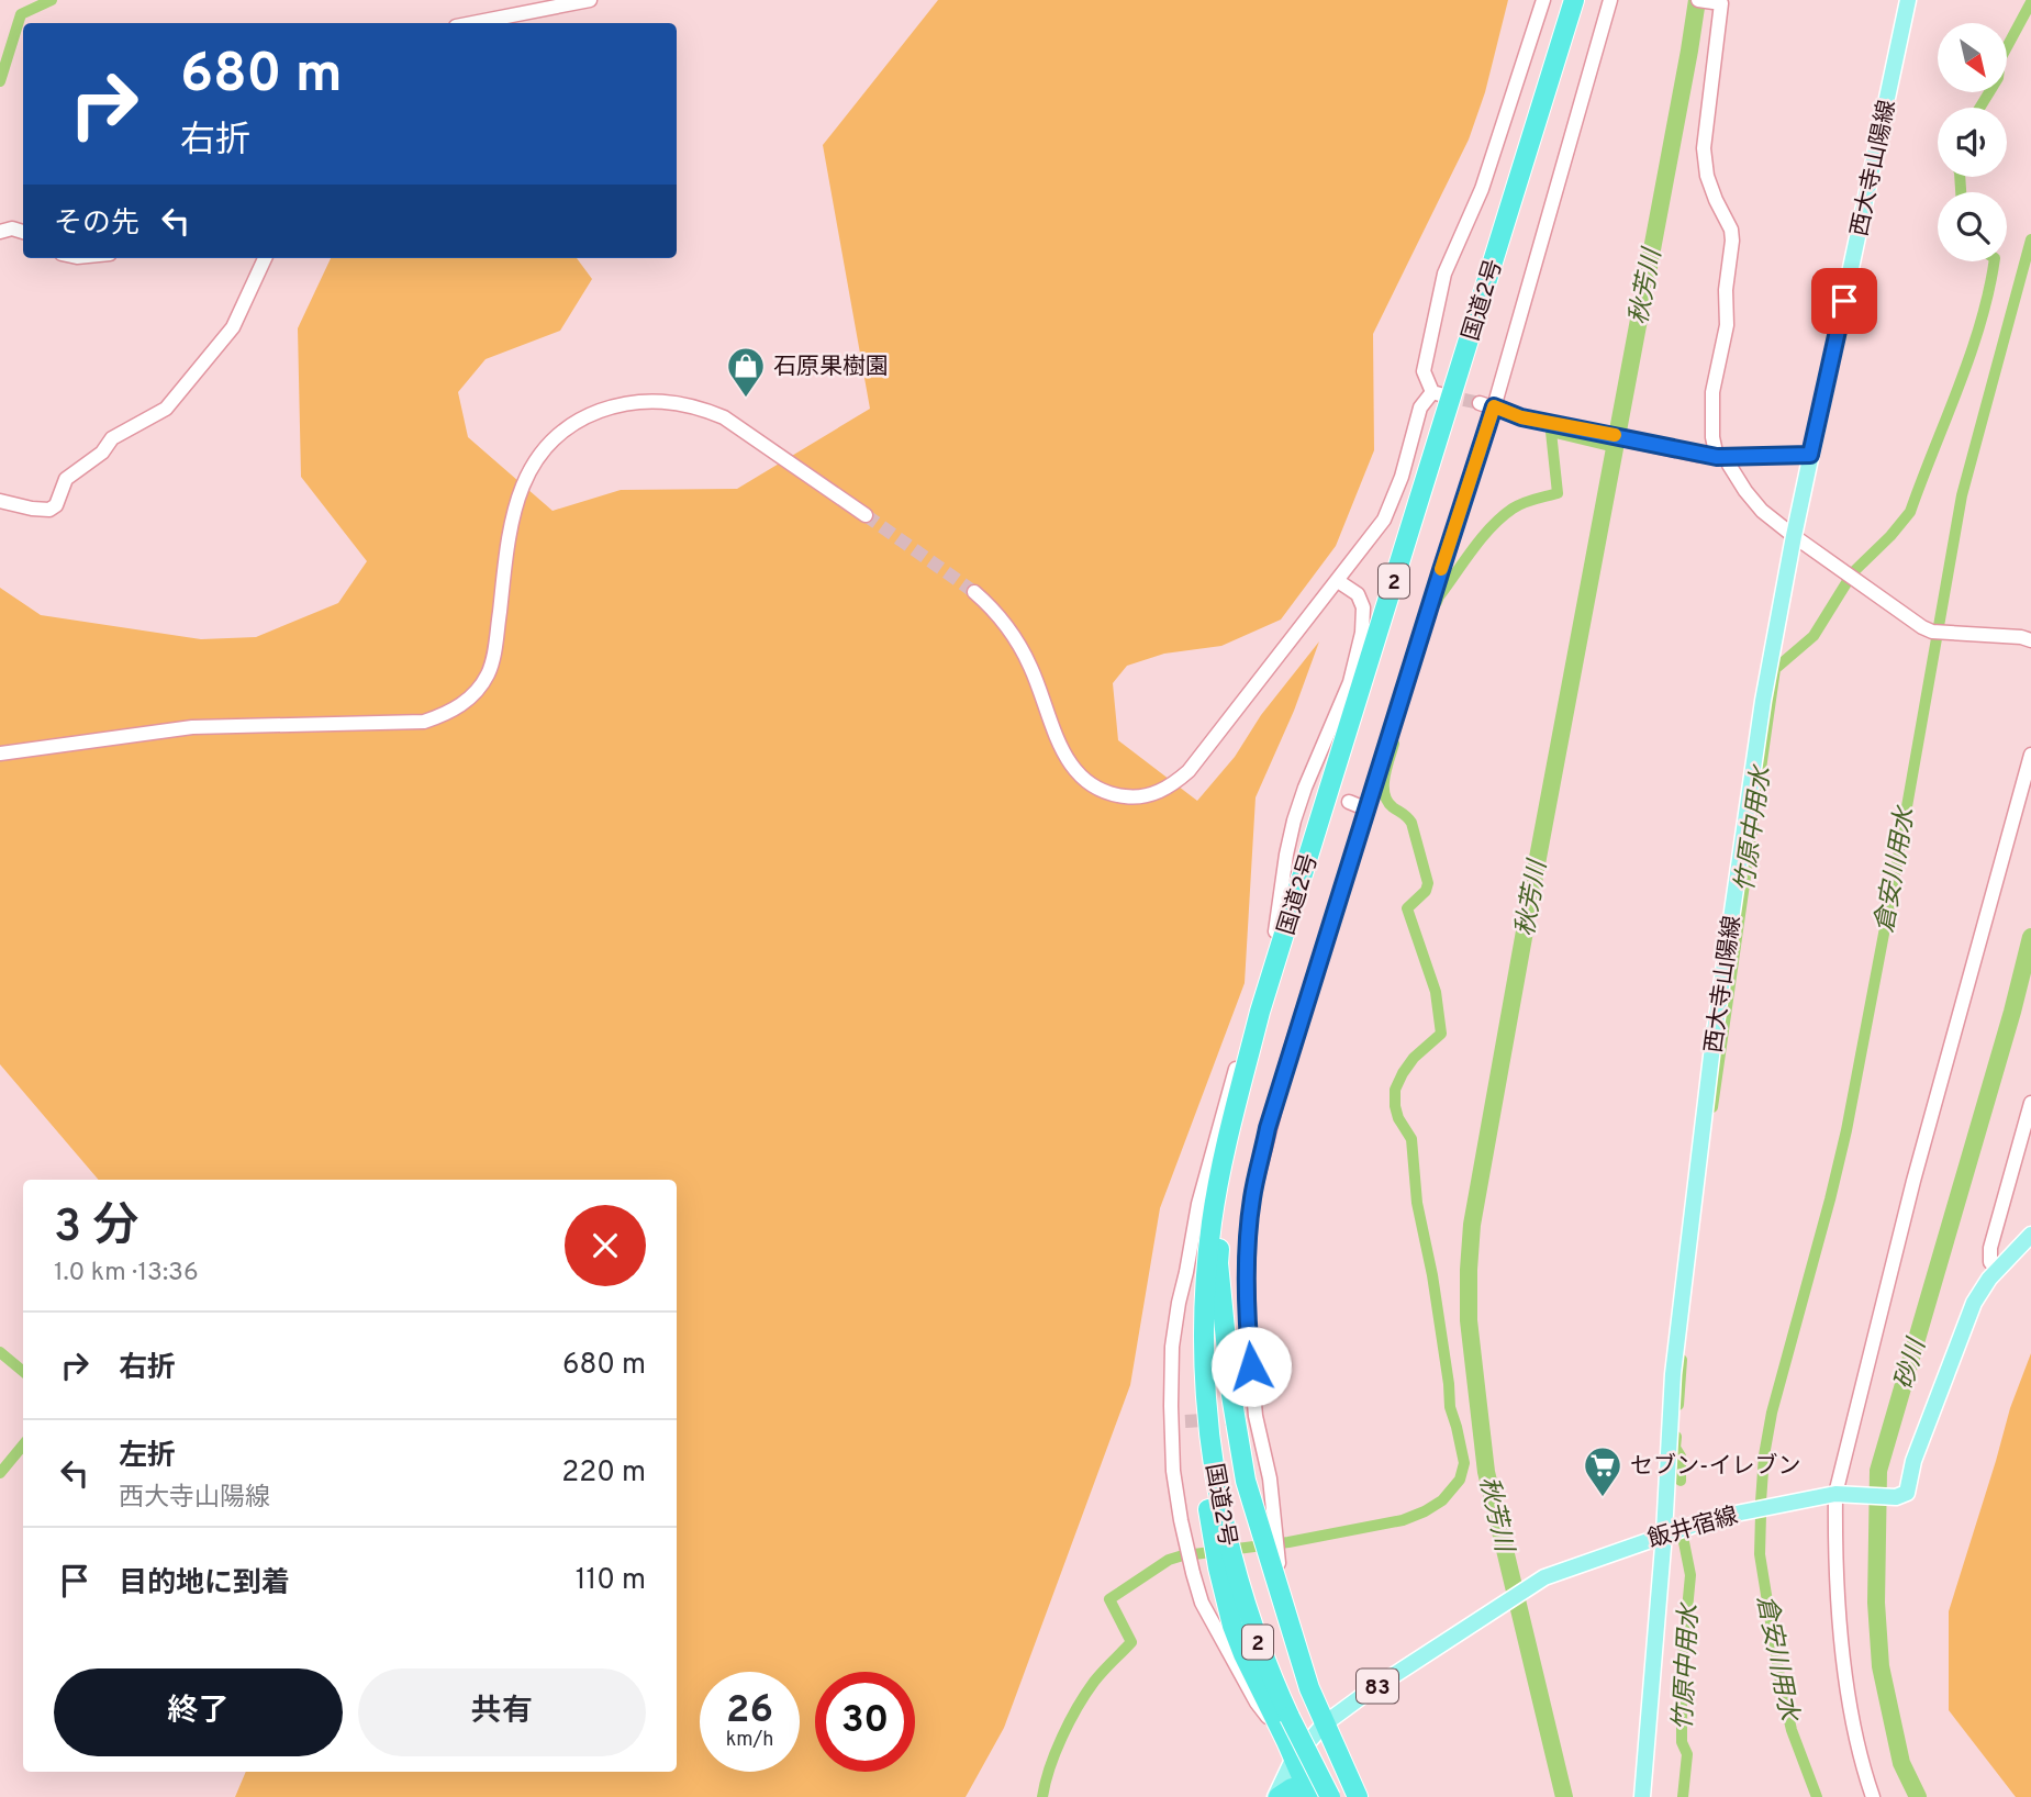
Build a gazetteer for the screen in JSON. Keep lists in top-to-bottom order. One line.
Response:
{"streets":{"highway":["国道2号","2"],"main road":["西大寺山陽線","飯井宿線","83"]},"crossings":[["西大寺山陽線","飯井宿線"]],"water":["秋芳川","竹原中用水","倉安川用水","砂川"],"places":{"shop":["石原果樹園"],"supermarket":["セブン-イレブン"]},"north":"bottom right","page":{"turn":["680 m","右折"],"then":"その先","heading":["3 分","1.0 km · 13:36"],"list":[{"name":"右折","value":"680 m"},{"name":"左折","note":"西大寺山陽線","value":"220 m"},{"name":"目的地に到着","value":"110 m"}],"buttons":["終了","共有"],"speed":"26 km/h","limit":"30"}}
